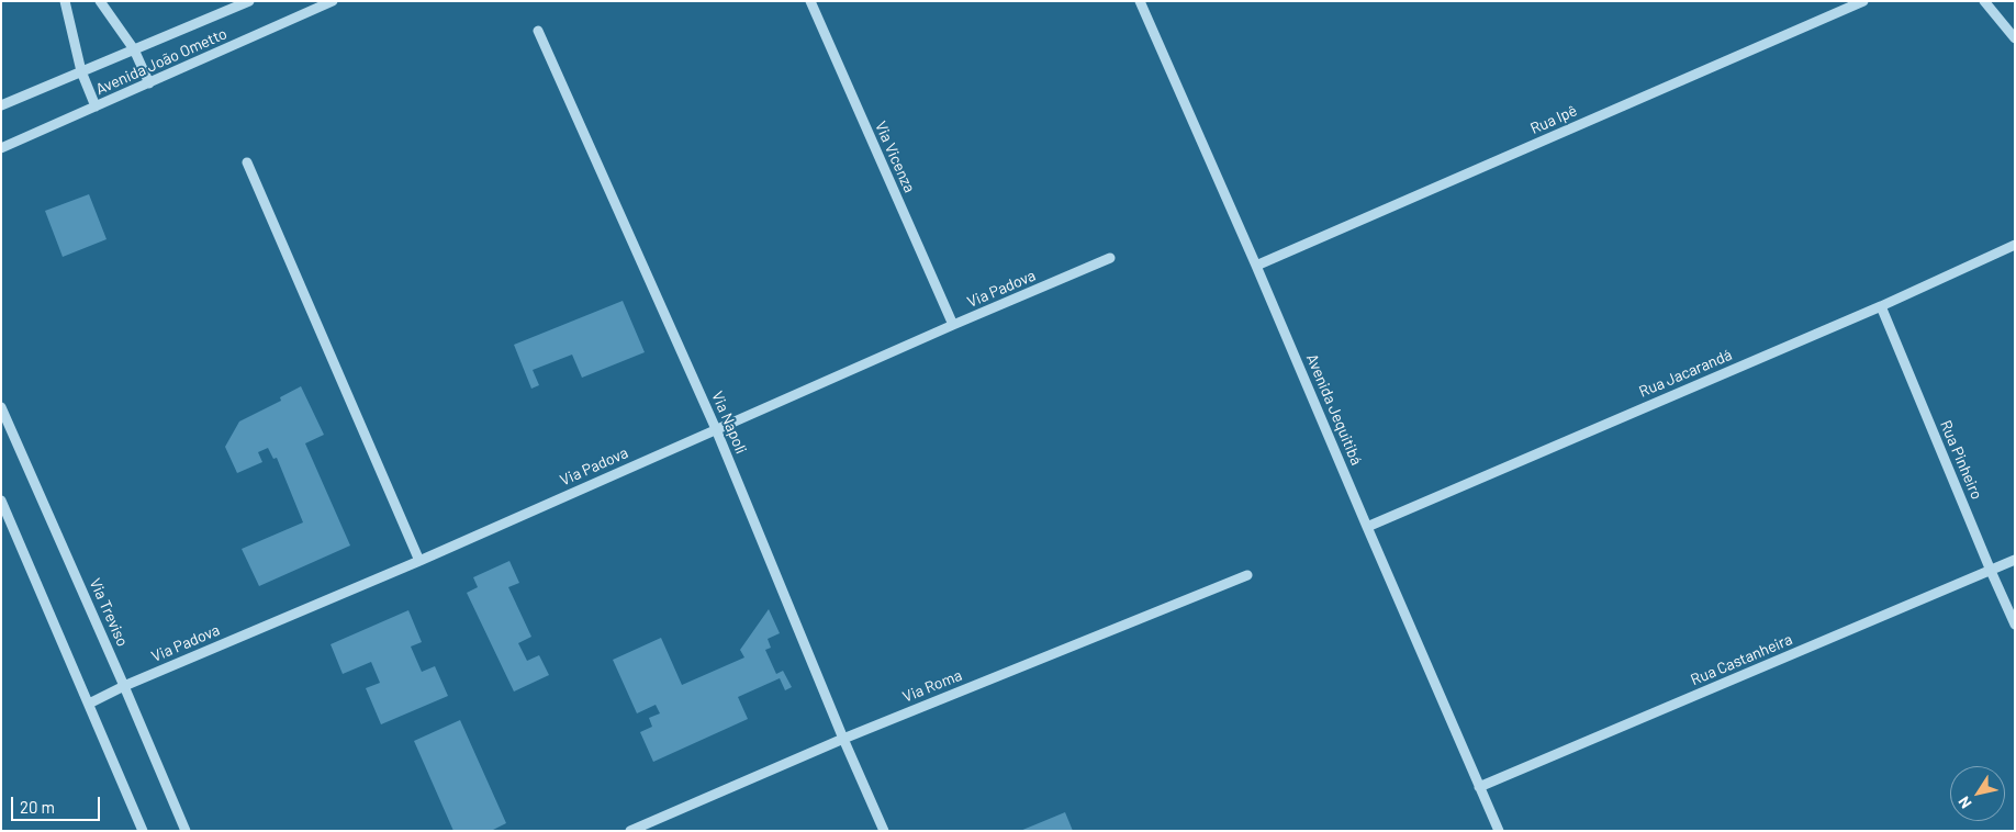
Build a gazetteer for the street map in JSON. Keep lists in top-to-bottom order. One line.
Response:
{"streets":{"street":["Avenida João Ometto","Rua Ipê","Via Vicenza","Via Padova","Rua Jacarandá","Avenida Jequitibá","Via Napoli","Rua Pinheiro","Via Treviso","Rua Castanheira","Via Roma"]},"crossings":[["Rua Ipê","Avenida Jequitibá"],["Via Vicenza","Via Padova"],["Via Padova","Via Napoli"],["Via Padova","Via Treviso"],["Rua Jacarandá","Avenida Jequitibá"],["Rua Jacarandá","Rua Pinheiro"],["Avenida Jequitibá","Rua Castanheira"],["Via Napoli","Via Roma"],["Rua Pinheiro","Rua Castanheira"]],"scale_bar":"20 m","north":"bottom left"}
